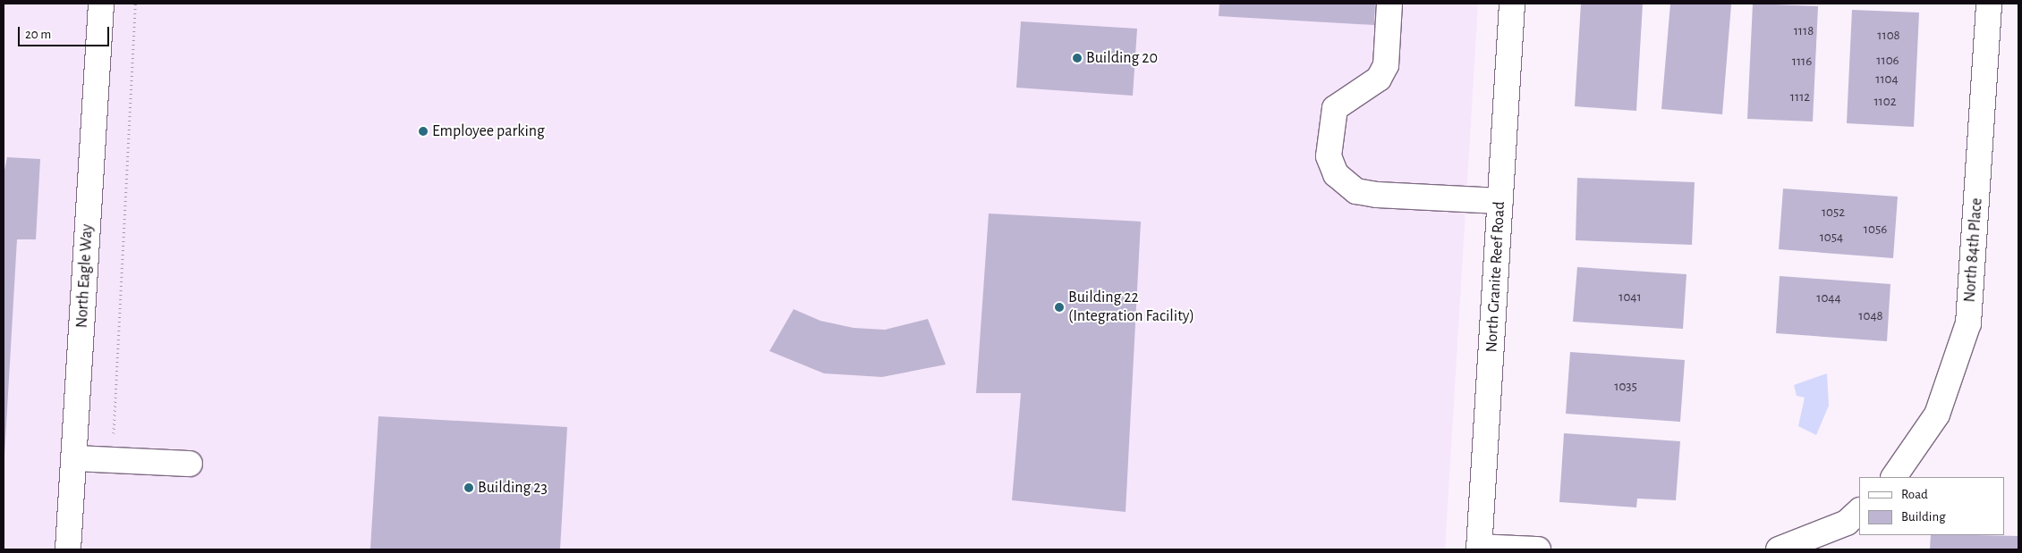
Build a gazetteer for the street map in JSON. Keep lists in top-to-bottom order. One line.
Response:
{"streets":{"street":["North 84th Place","North Eagle Way","North Granite Reef Road"]},"places":["Building 20","Employee parking","Building 22 (Integration Facility)","Building 23"],"house_numbers":["1118","1108","1106","1116","1104","1112","1102","1052","1056","1054","1041","1044","1048","1035"],"legend":["Road","Building"],"scale_bar":"20 m"}
